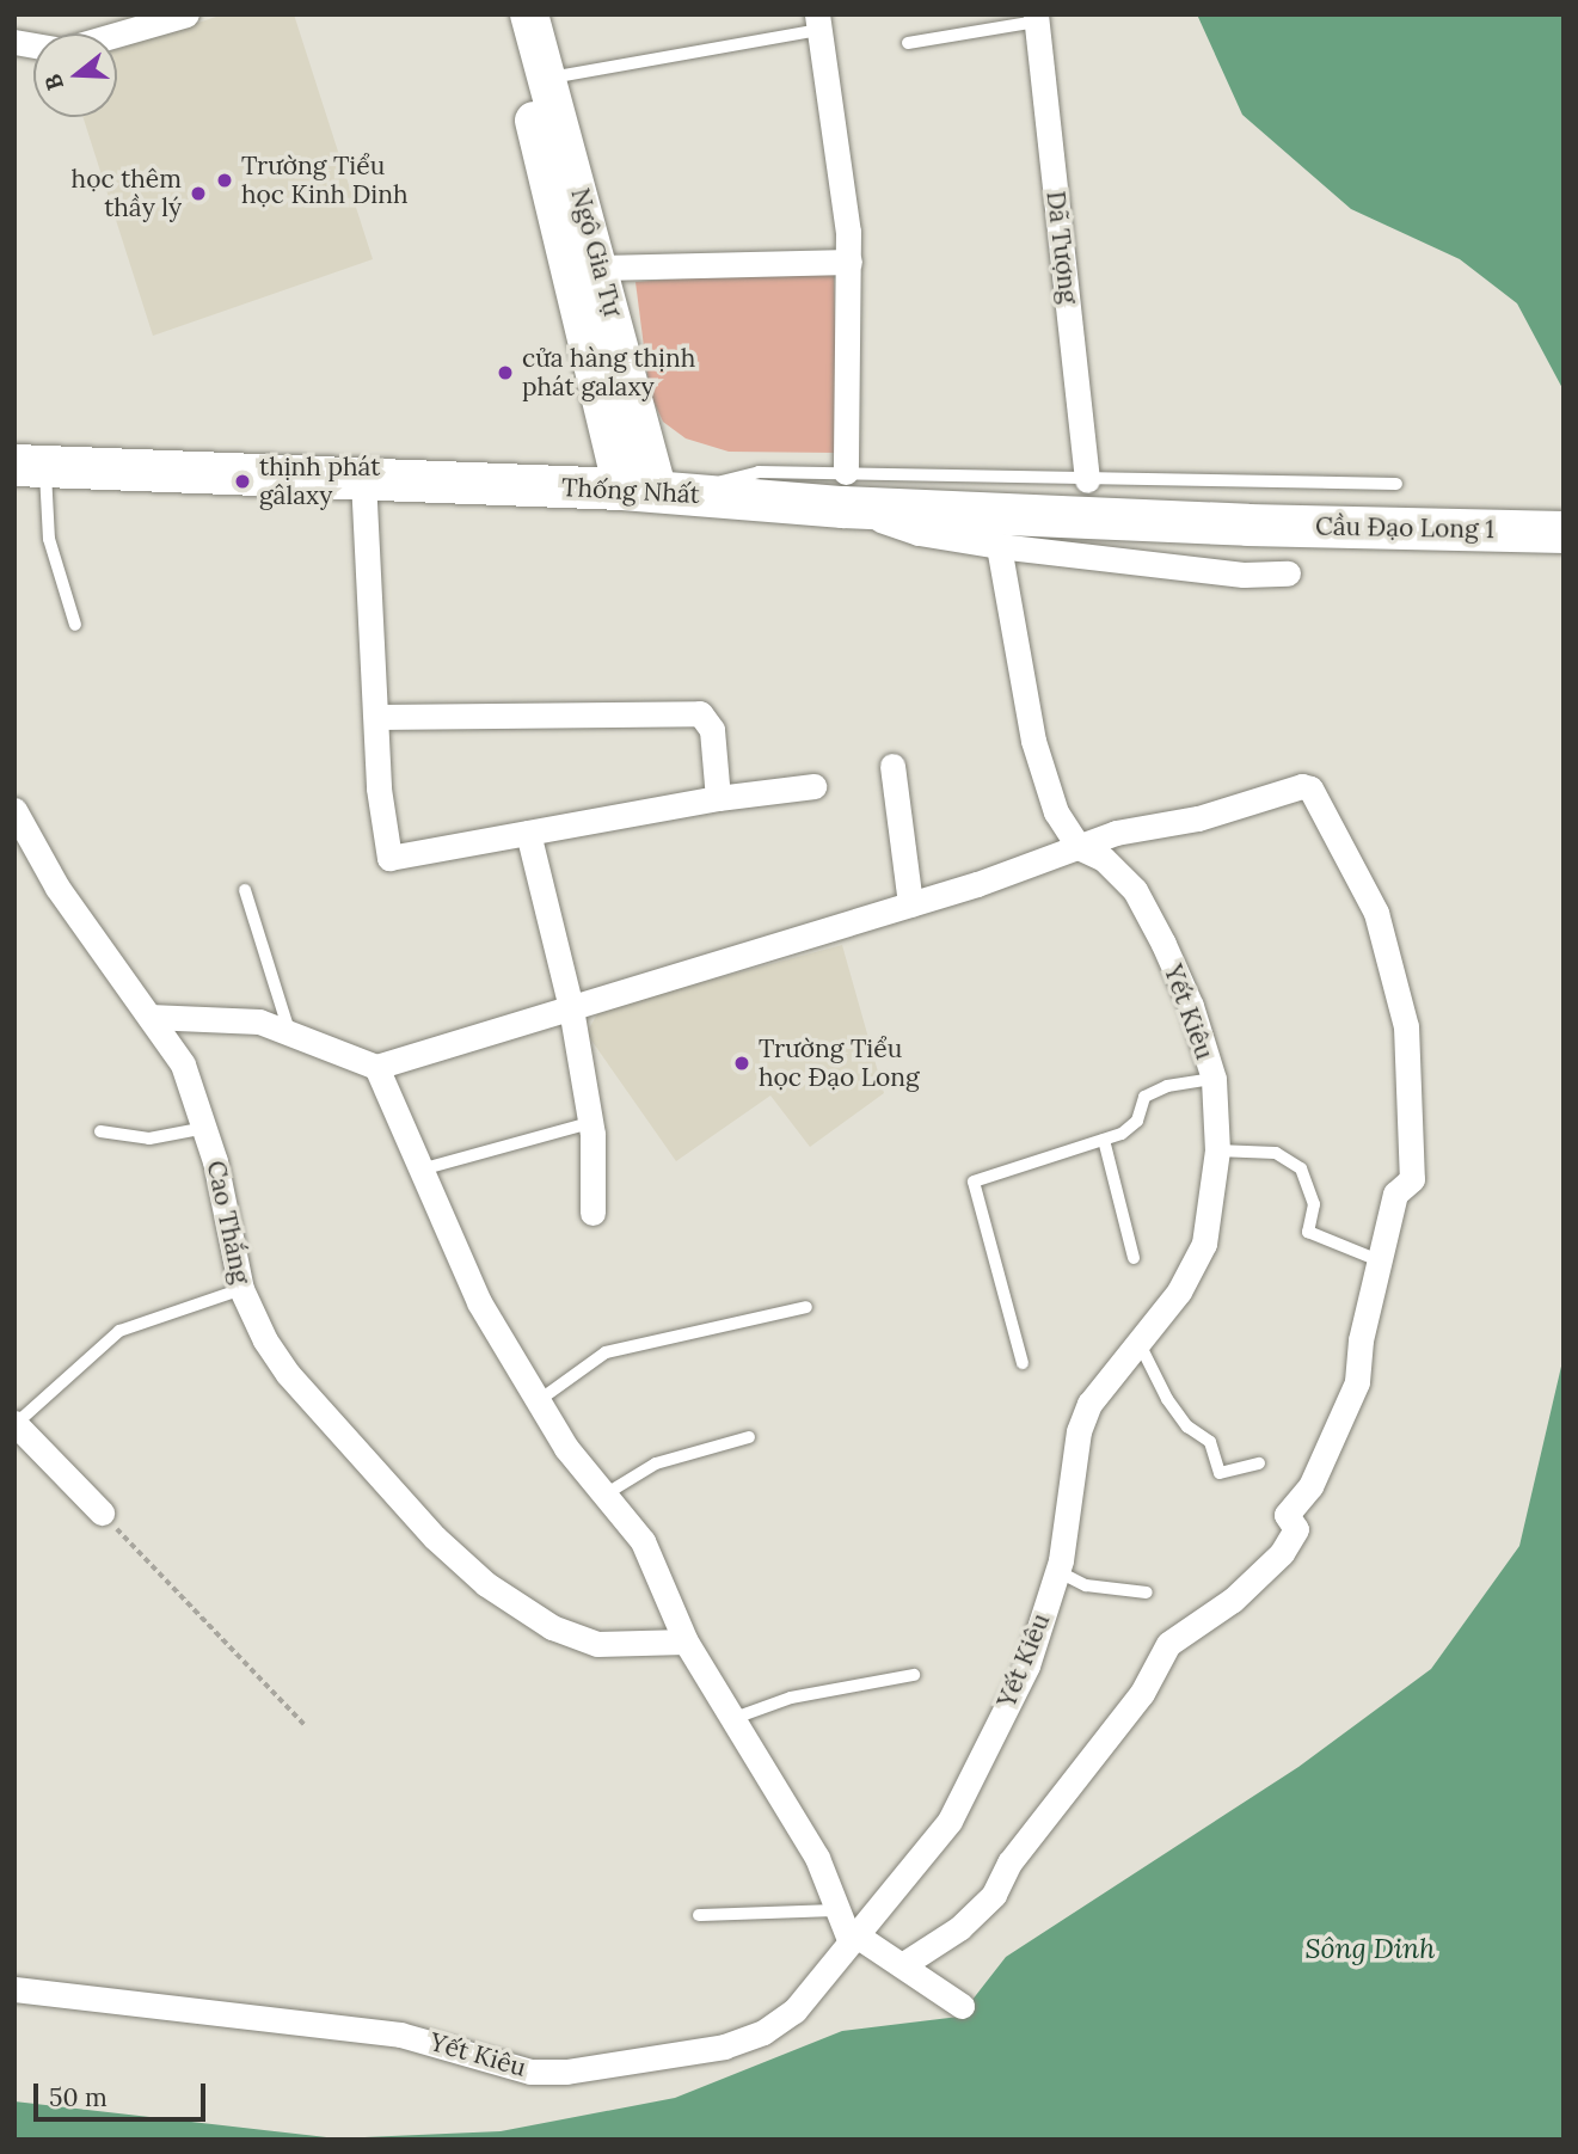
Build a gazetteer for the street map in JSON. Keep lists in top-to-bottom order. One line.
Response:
{"streets":{"main road":["Ngô Gia Tự","Thống Nhất","Cầu Đạo Long 1"],"street":["Dã Tượng","Yết Kiêu","Cao Thắng"]},"crossings":[["Ngô Gia Tự","Thống Nhất"],["Thống Nhất","Cầu Đạo Long 1"]],"water":["Sông Dinh"],"places":["Trường Tiểu học Kinh Dinh","học thêm thầy lý","cửa hàng thịnh phát galaxy","thịnh phát gâlaxy","Trường Tiểu học Đạo Long"],"scale_bar":"50 m","north":"left"}
